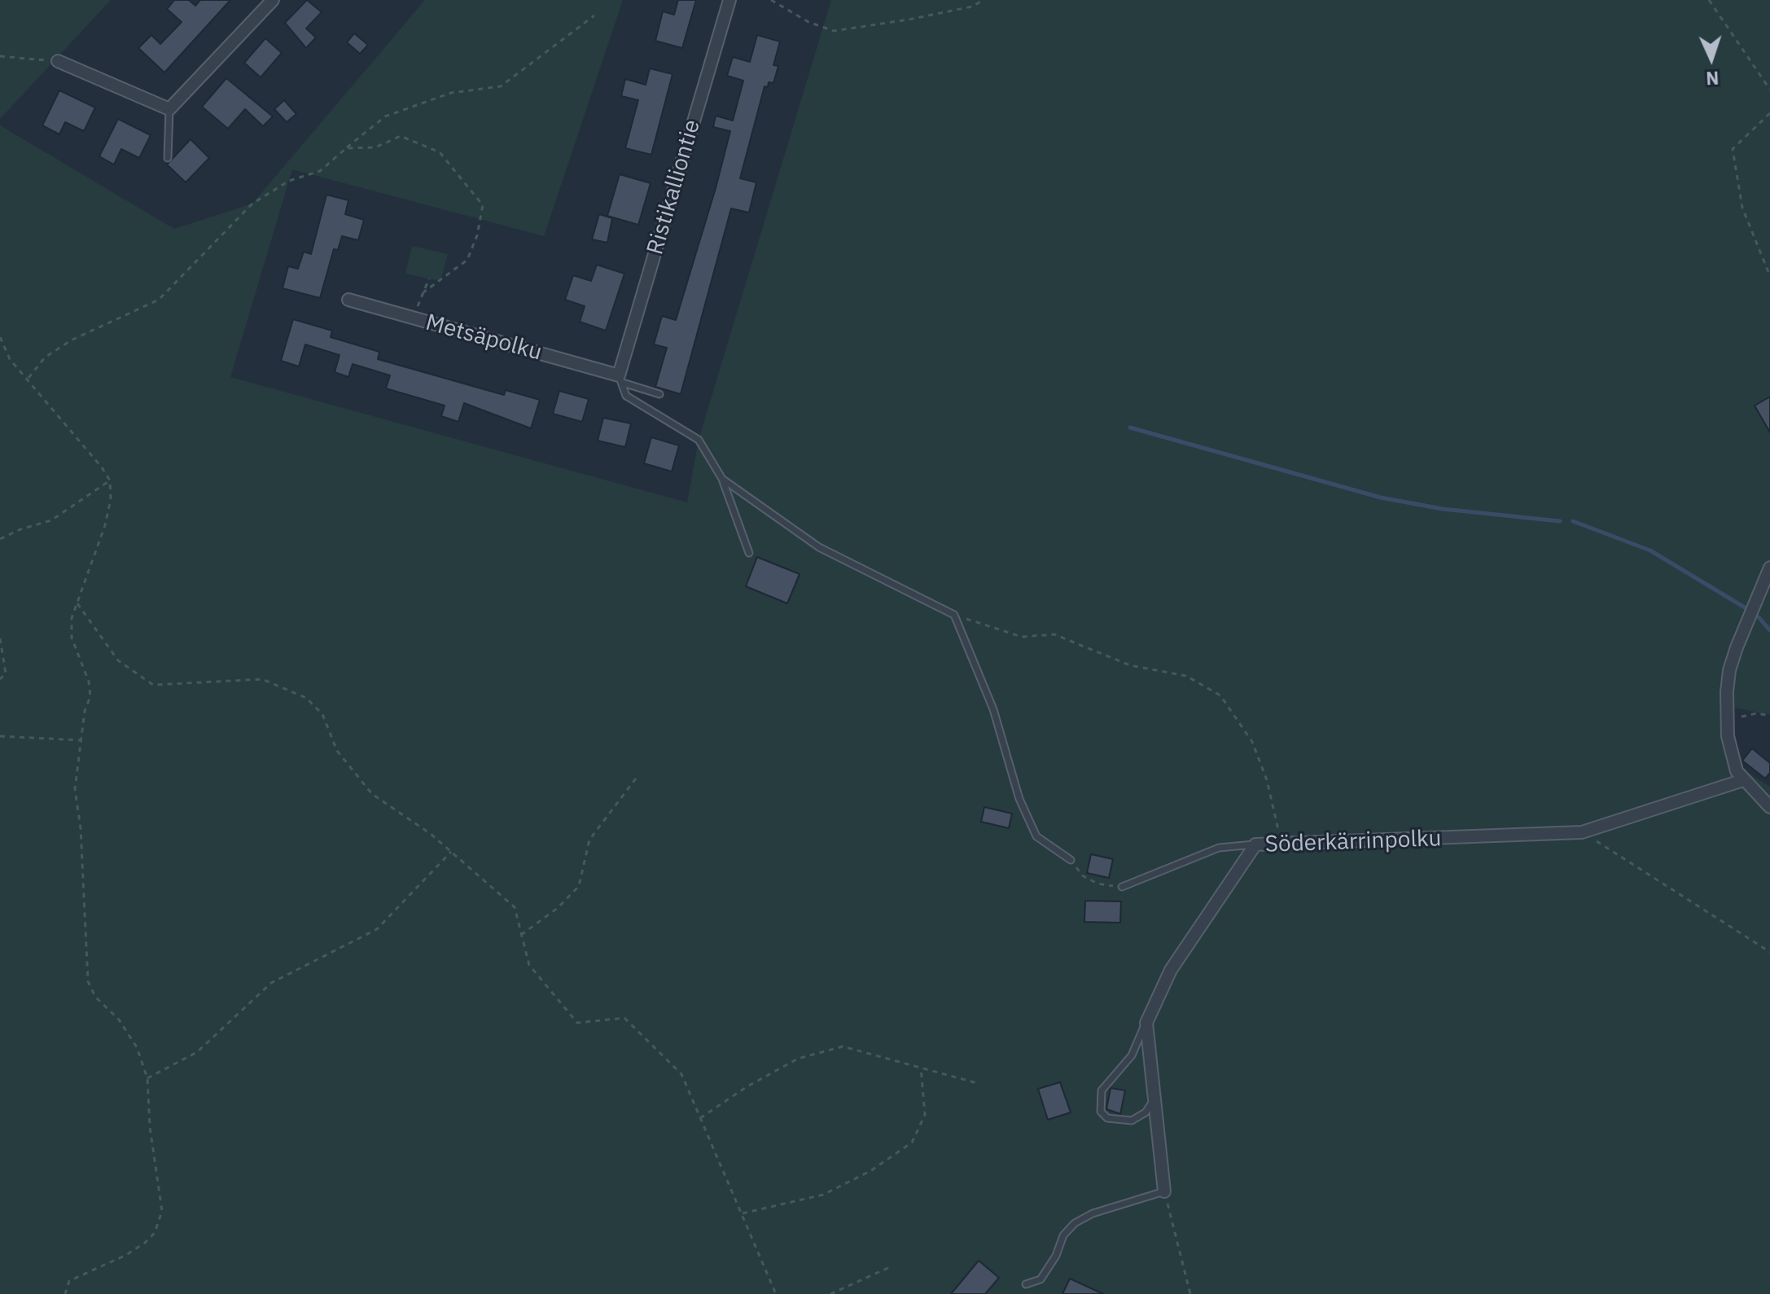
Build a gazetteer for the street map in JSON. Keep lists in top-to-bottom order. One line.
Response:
{"streets":{"street":["Ristikalliontie","Metsäpolku","Söderkärrinpolku"]},"crossings":[["Ristikalliontie","Metsäpolku"]],"north":"bottom"}
